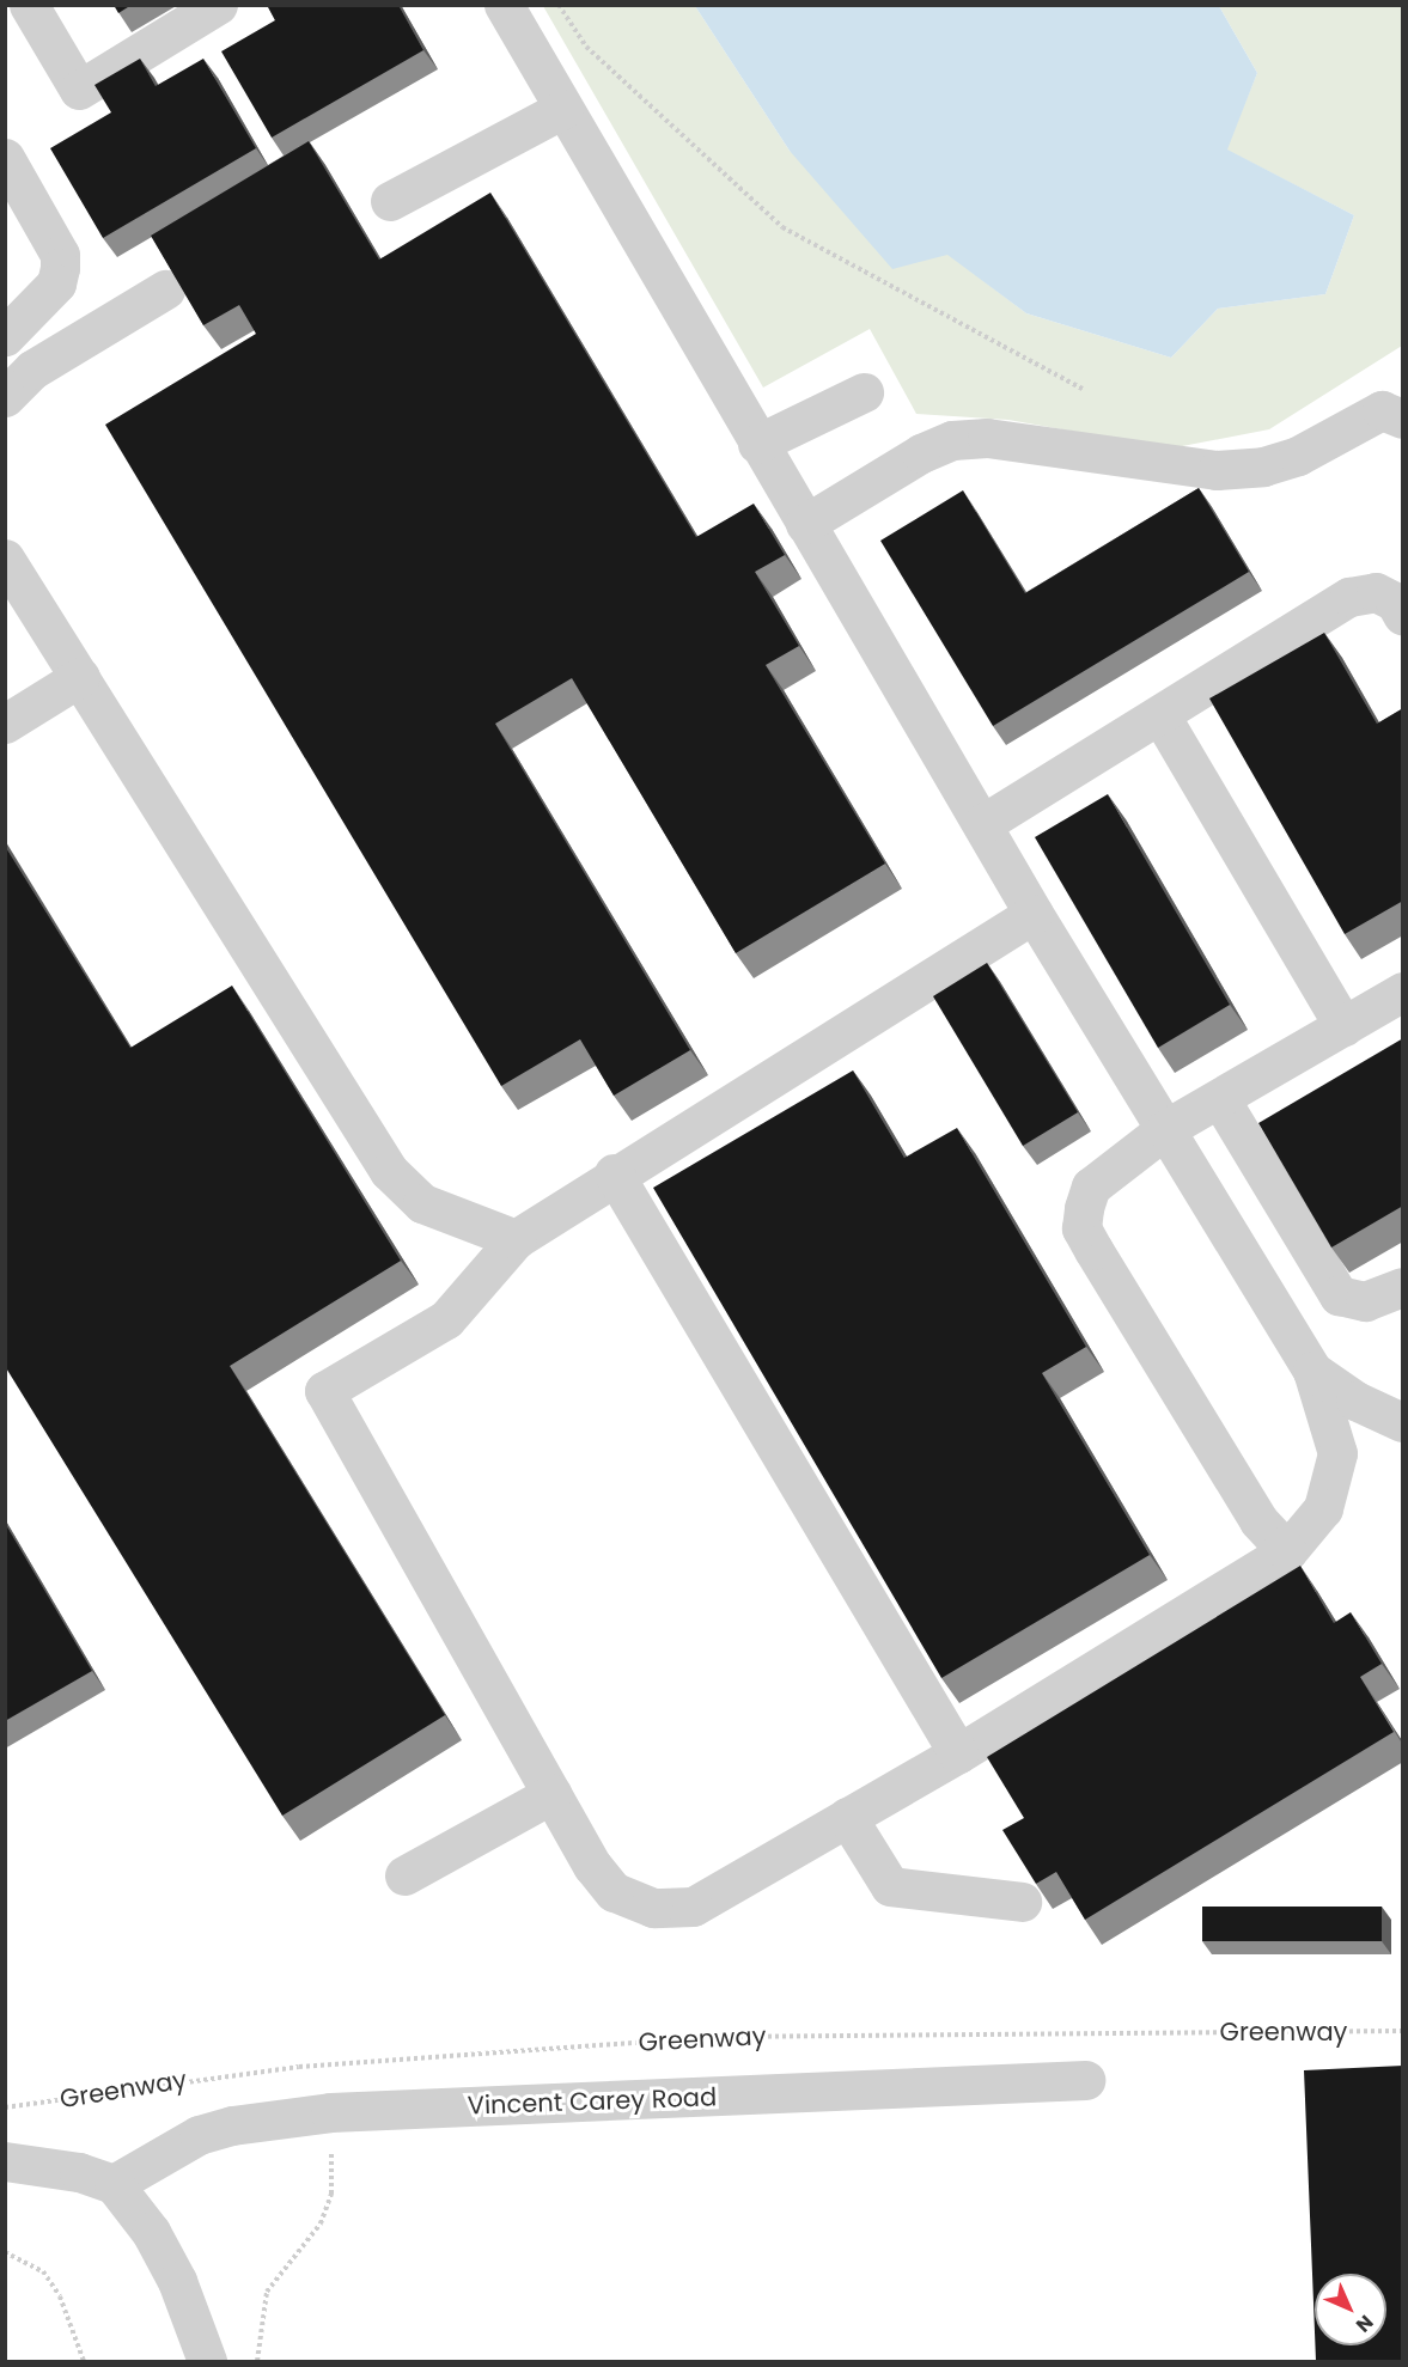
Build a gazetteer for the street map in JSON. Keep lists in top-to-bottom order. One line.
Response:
{"streets":{"street":["Vincent Carey Road"],"path":["Greenway"]},"north":"bottom right"}
